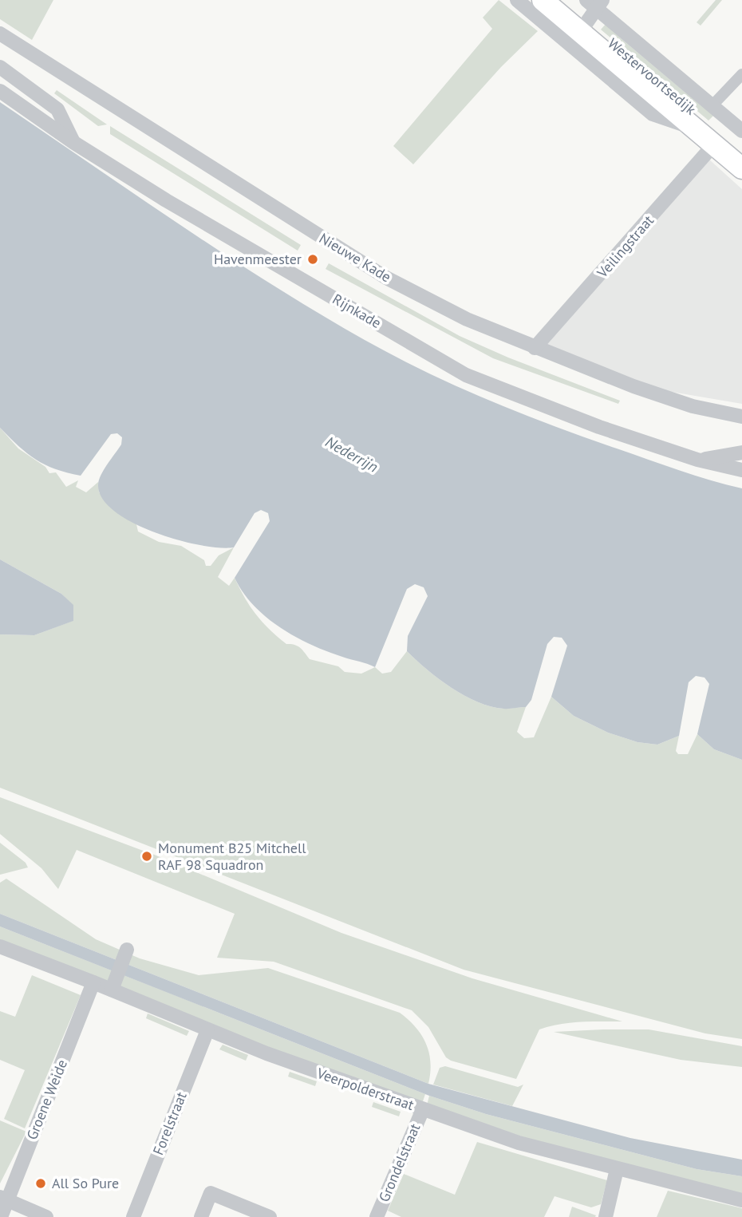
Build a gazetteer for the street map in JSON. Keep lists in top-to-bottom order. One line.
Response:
{"streets":{"main road":["Westervoortsedijk"],"street":["Veilingstraat","Nieuwe Kade","Rijnkade","Veerpolderstraat","Groene Weide","Forelstraat","Grondelstraat"]},"crossings":[["Westervoortsedijk","Veilingstraat"],["Veilingstraat","Nieuwe Kade"],["Veerpolderstraat","Groene Weide"],["Veerpolderstraat","Forelstraat"],["Veerpolderstraat","Grondelstraat"]],"water":["Nederrijn"],"places":["Havenmeester","Monument B25 Mitchell RAF 98 Squadron","All So Pure"]}
